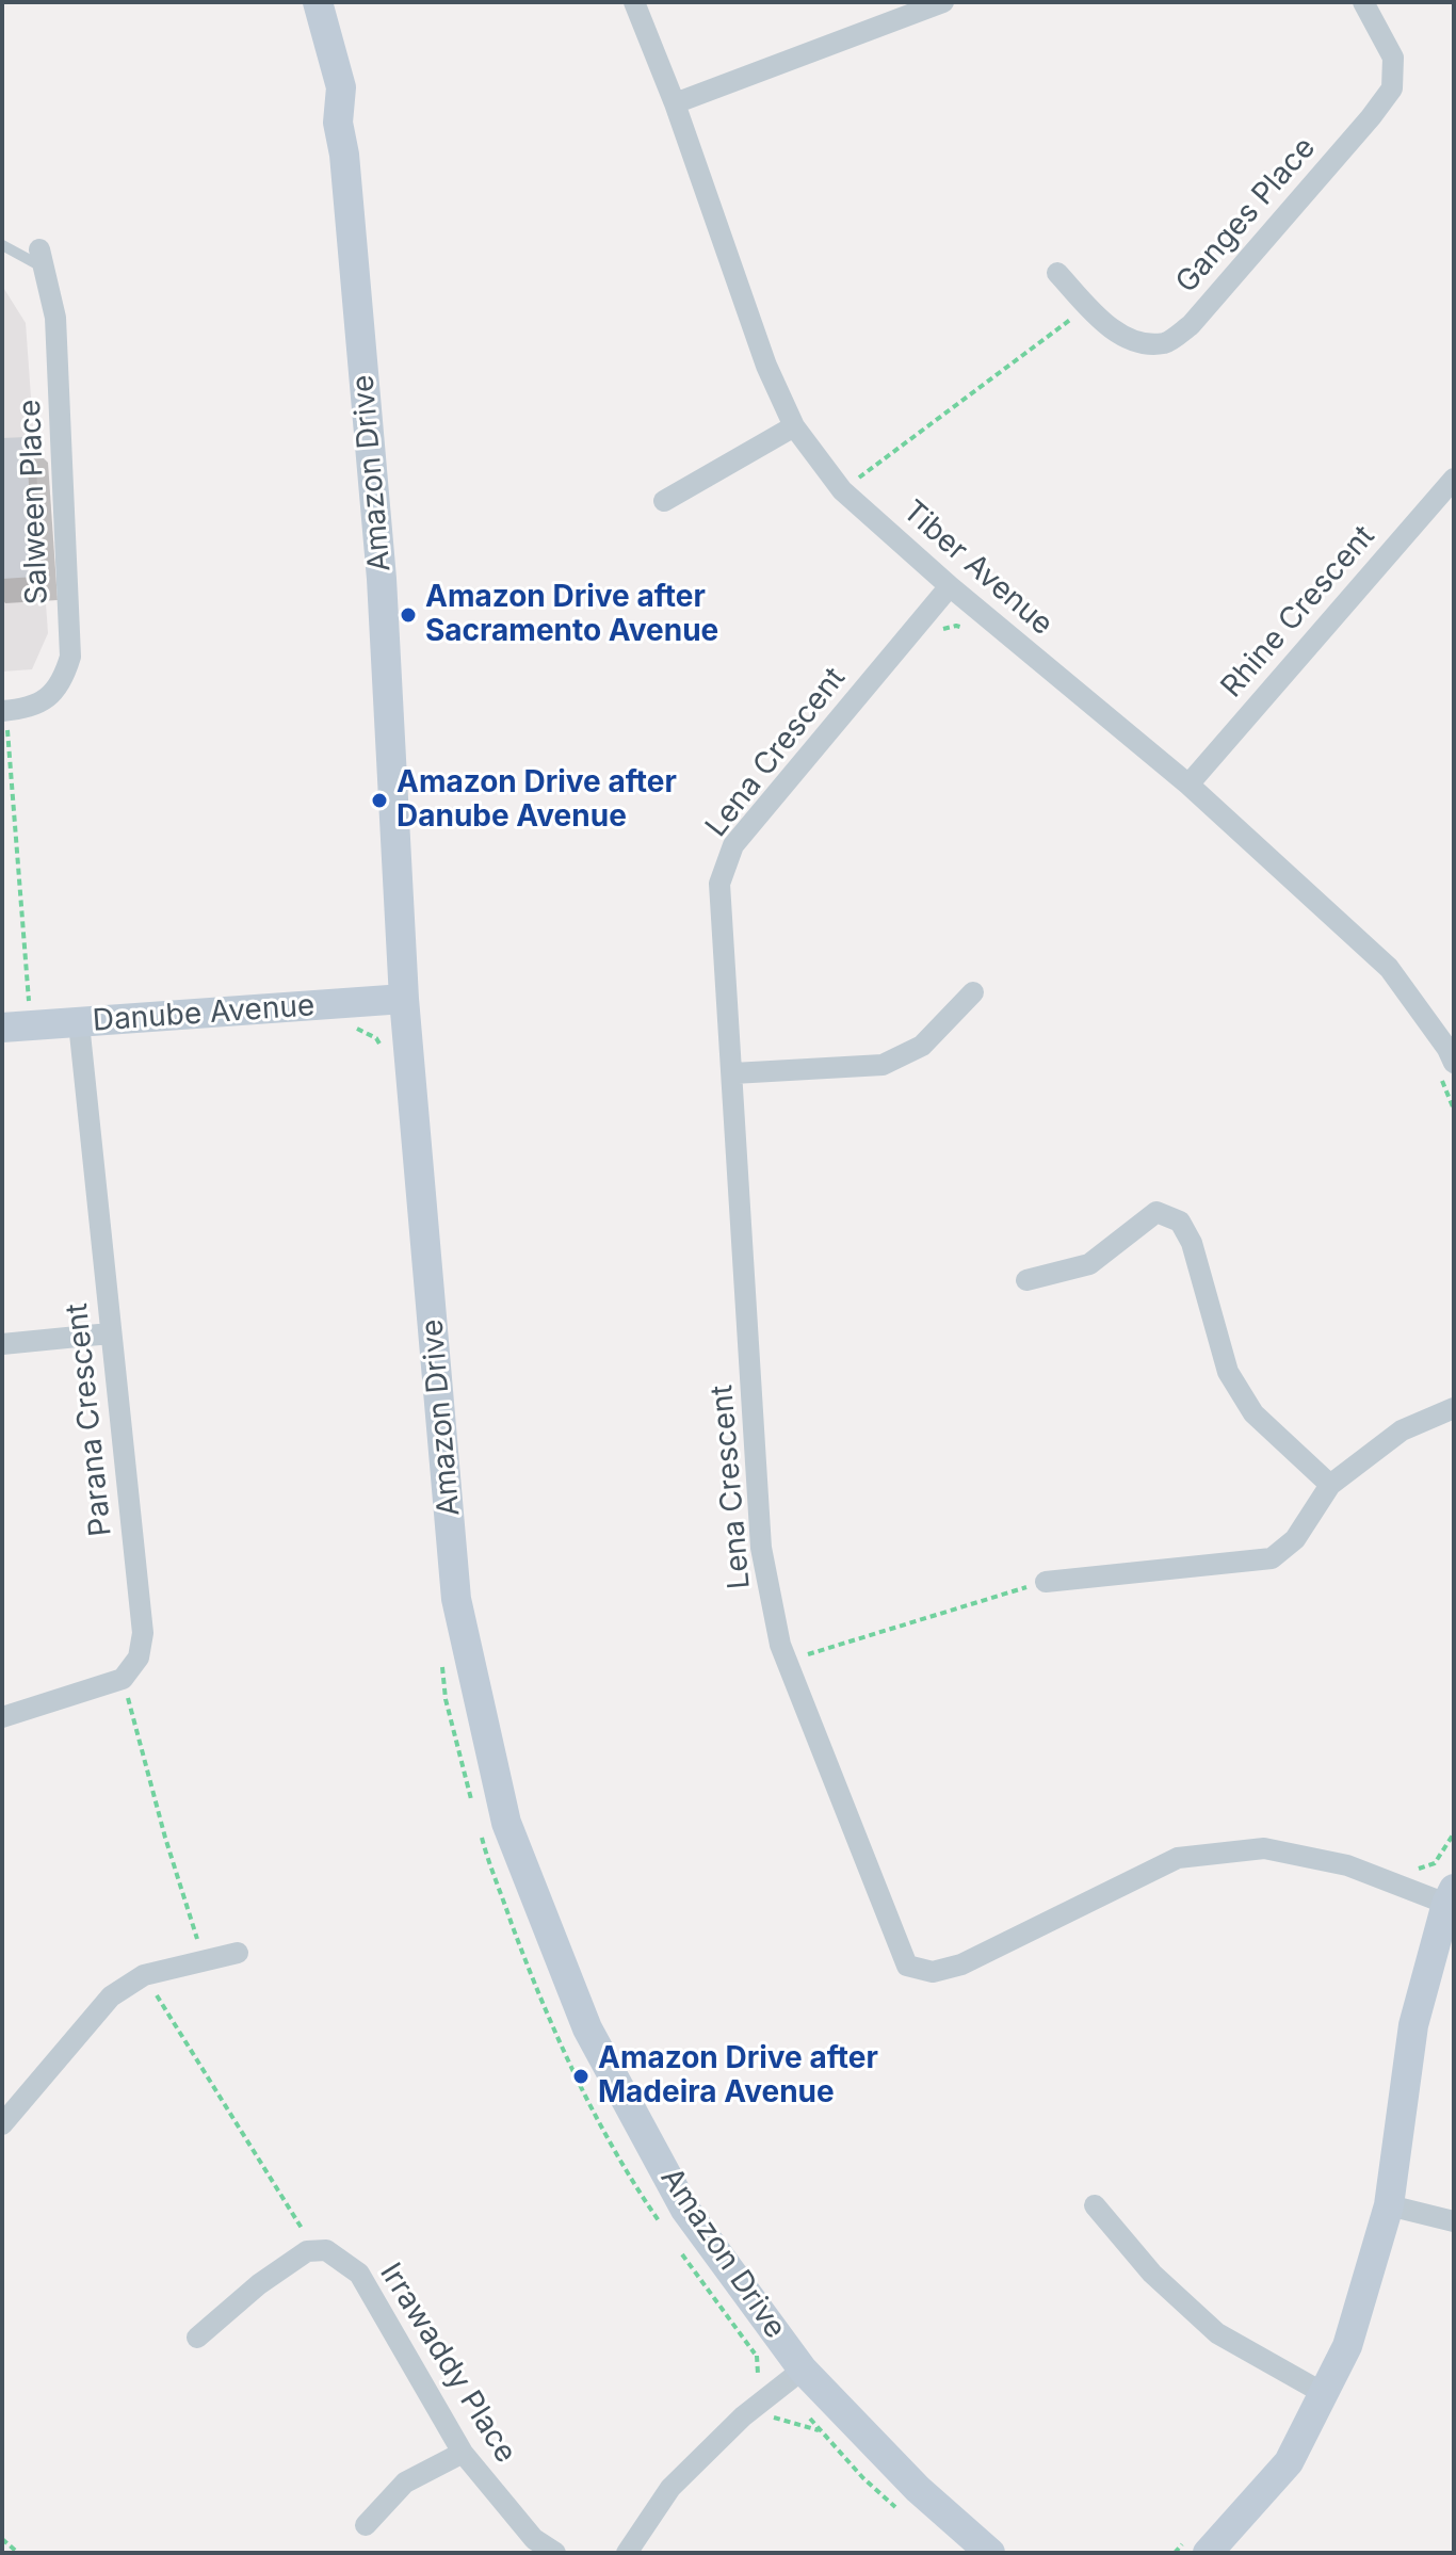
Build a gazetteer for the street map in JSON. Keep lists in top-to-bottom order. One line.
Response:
{"streets":{"street":["Ganges Place","Amazon Drive","Salween Place","Tiber Avenue","Rhine Crescent","Lena Crescent","Danube Avenue","Parana Crescent","Irrawaddy Place"]},"crossings":[["Amazon Drive","Danube Avenue"],["Tiber Avenue","Rhine Crescent"],["Tiber Avenue","Lena Crescent"],["Danube Avenue","Parana Crescent"]],"places":["Amazon Drive after Sacramento Avenue","Amazon Drive after Danube Avenue","Amazon Drive after Madeira Avenue"]}
